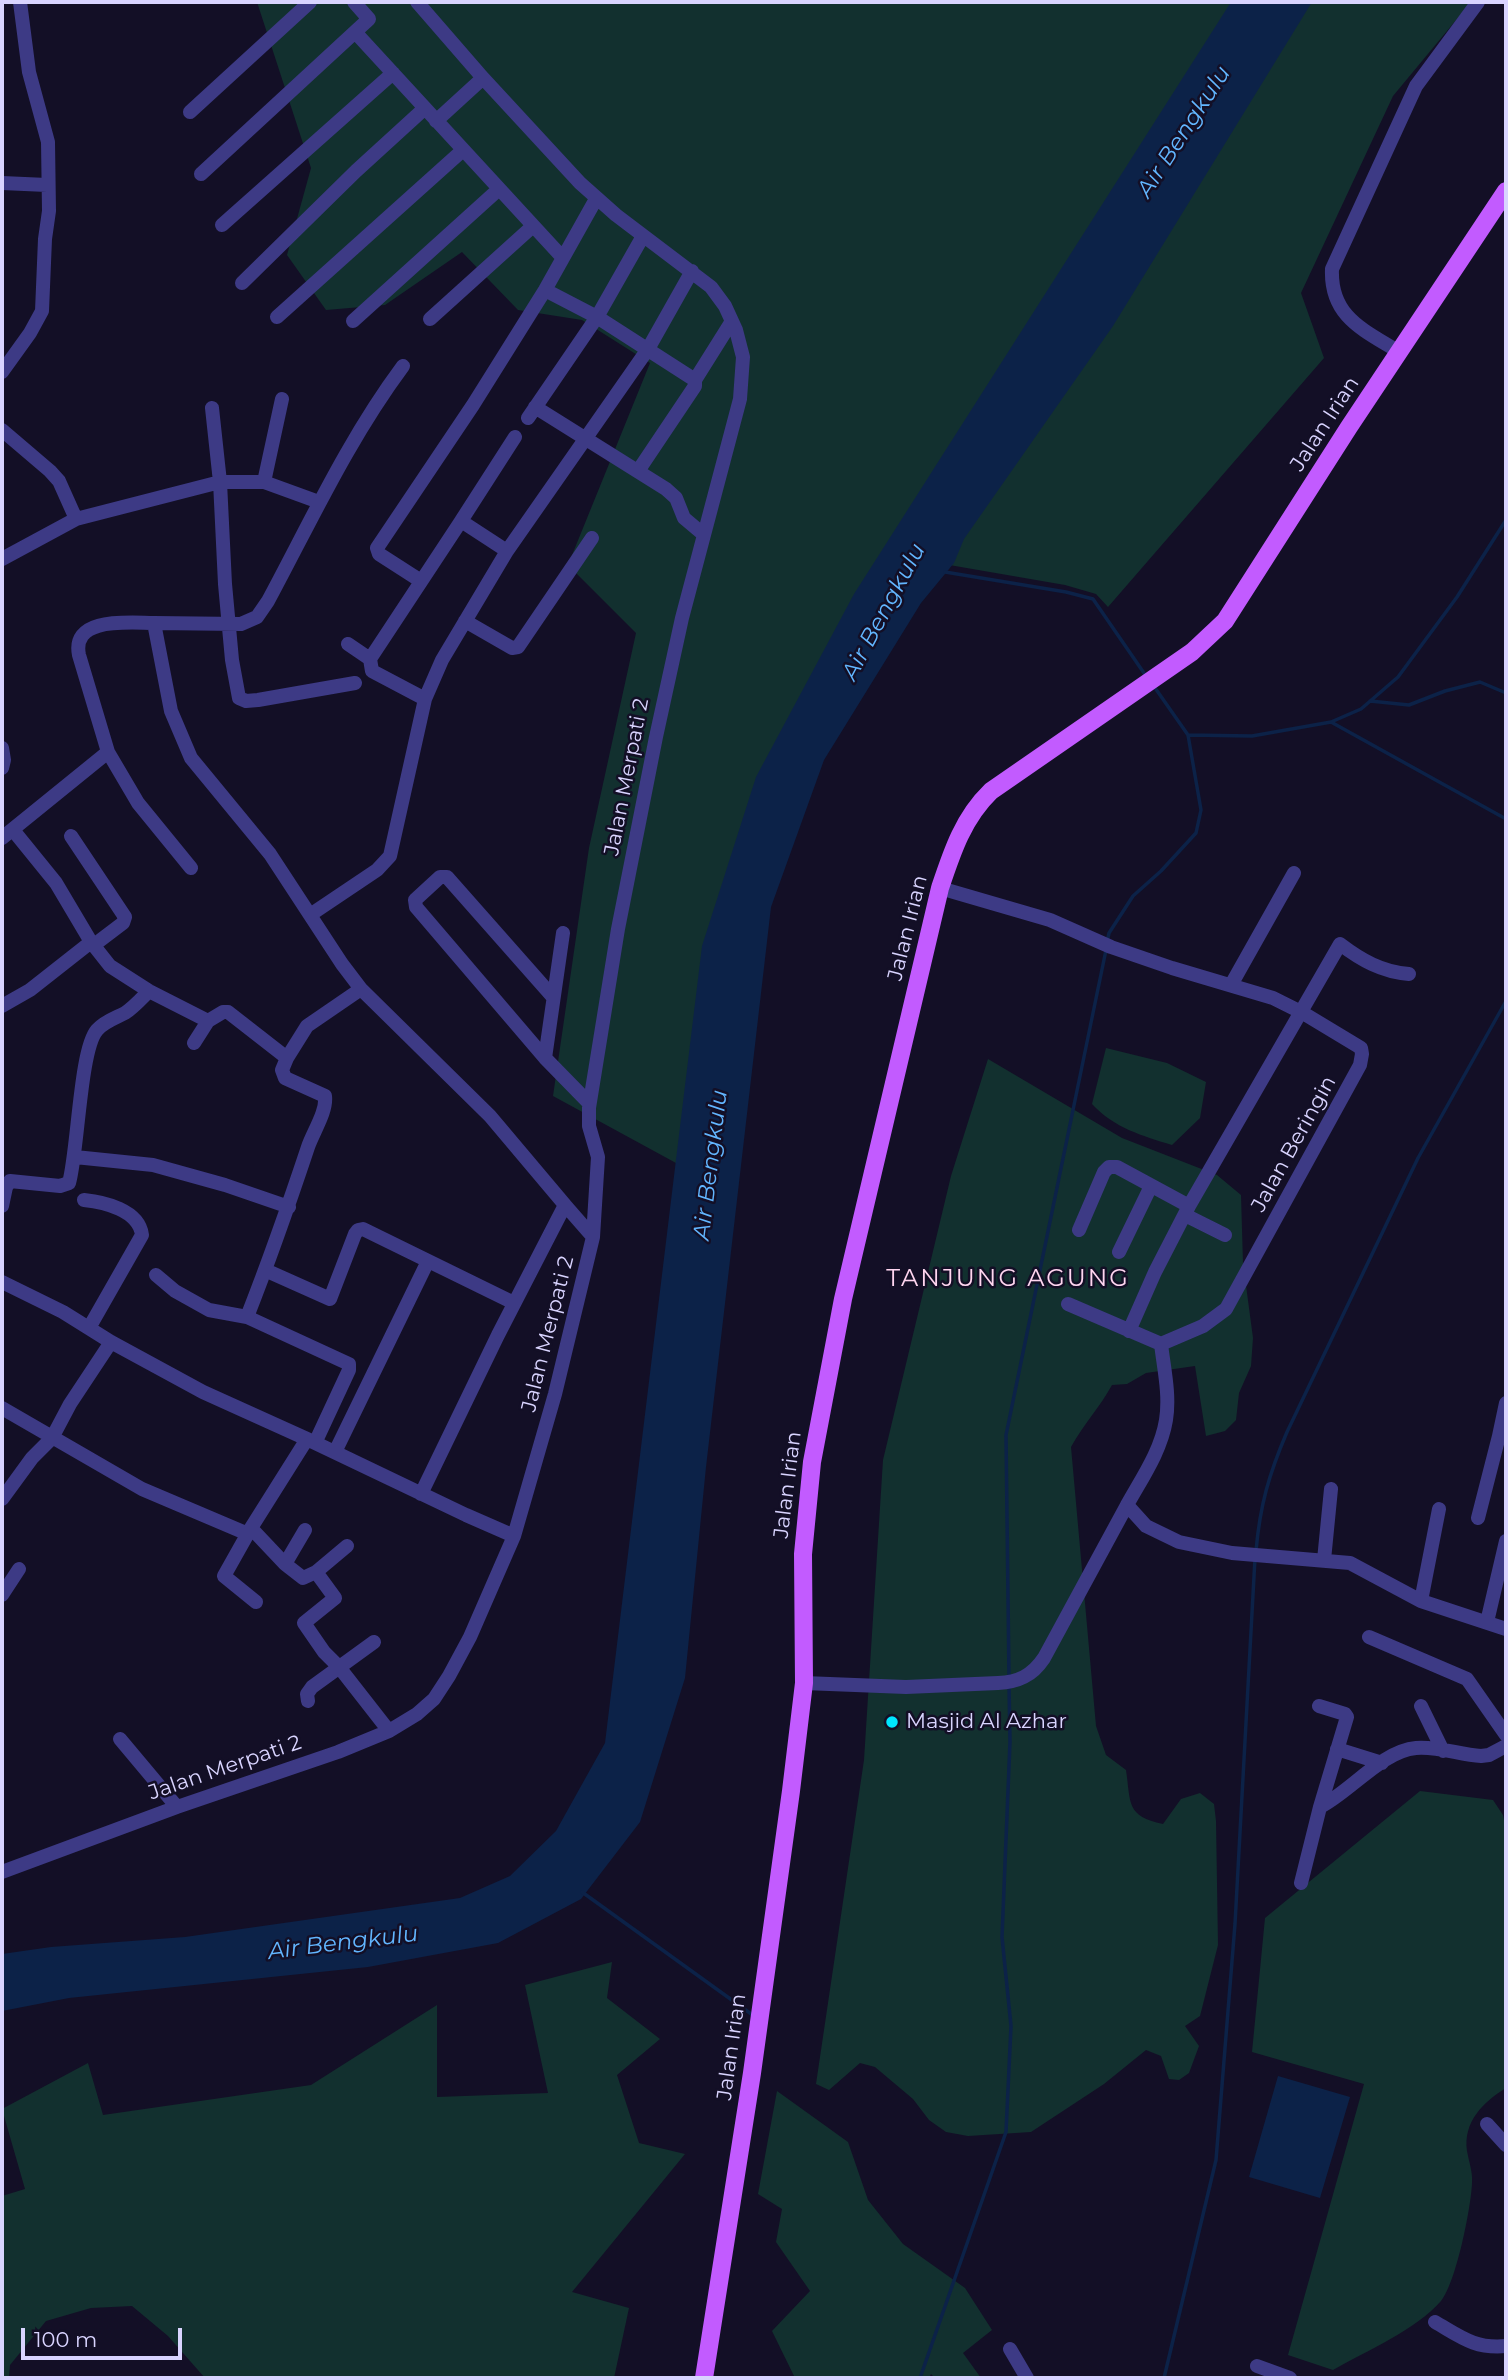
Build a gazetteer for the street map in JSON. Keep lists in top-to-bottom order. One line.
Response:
{"streets":{"main road":["Jalan Irian"],"street":["Jalan Merpati 2","Jalan Beringin"]},"crossings":[["Jalan Irian","Jalan Beringin"]],"districts":["TANJUNG AGUNG"],"water":["Air Bengkulu"],"places":["Masjid Al Azhar"],"scale_bar":"100 m"}
